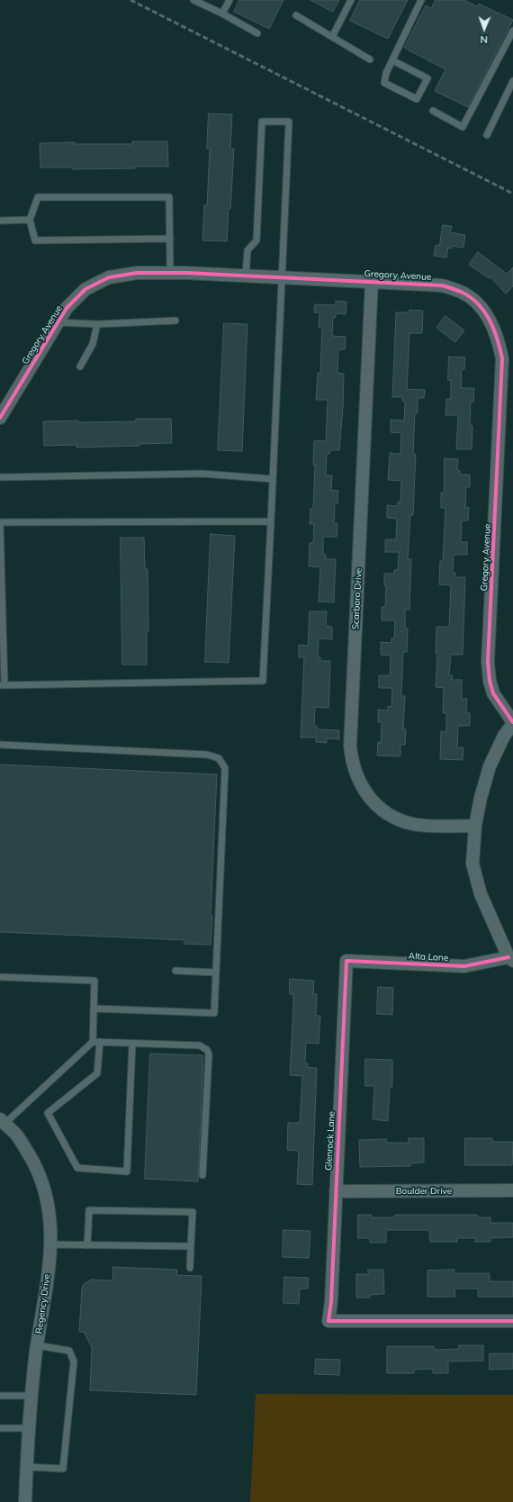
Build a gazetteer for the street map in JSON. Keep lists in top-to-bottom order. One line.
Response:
{"streets":{"street":["Gregory Avenue","Scarboro Drive","Alta Lane","Glenrock Lane","Boulder Drive","Regency Drive"]},"crossings":[["Gregory Avenue","Scarboro Drive"],["Alta Lane","Glenrock Lane"],["Glenrock Lane","Boulder Drive"]],"north":"bottom"}
